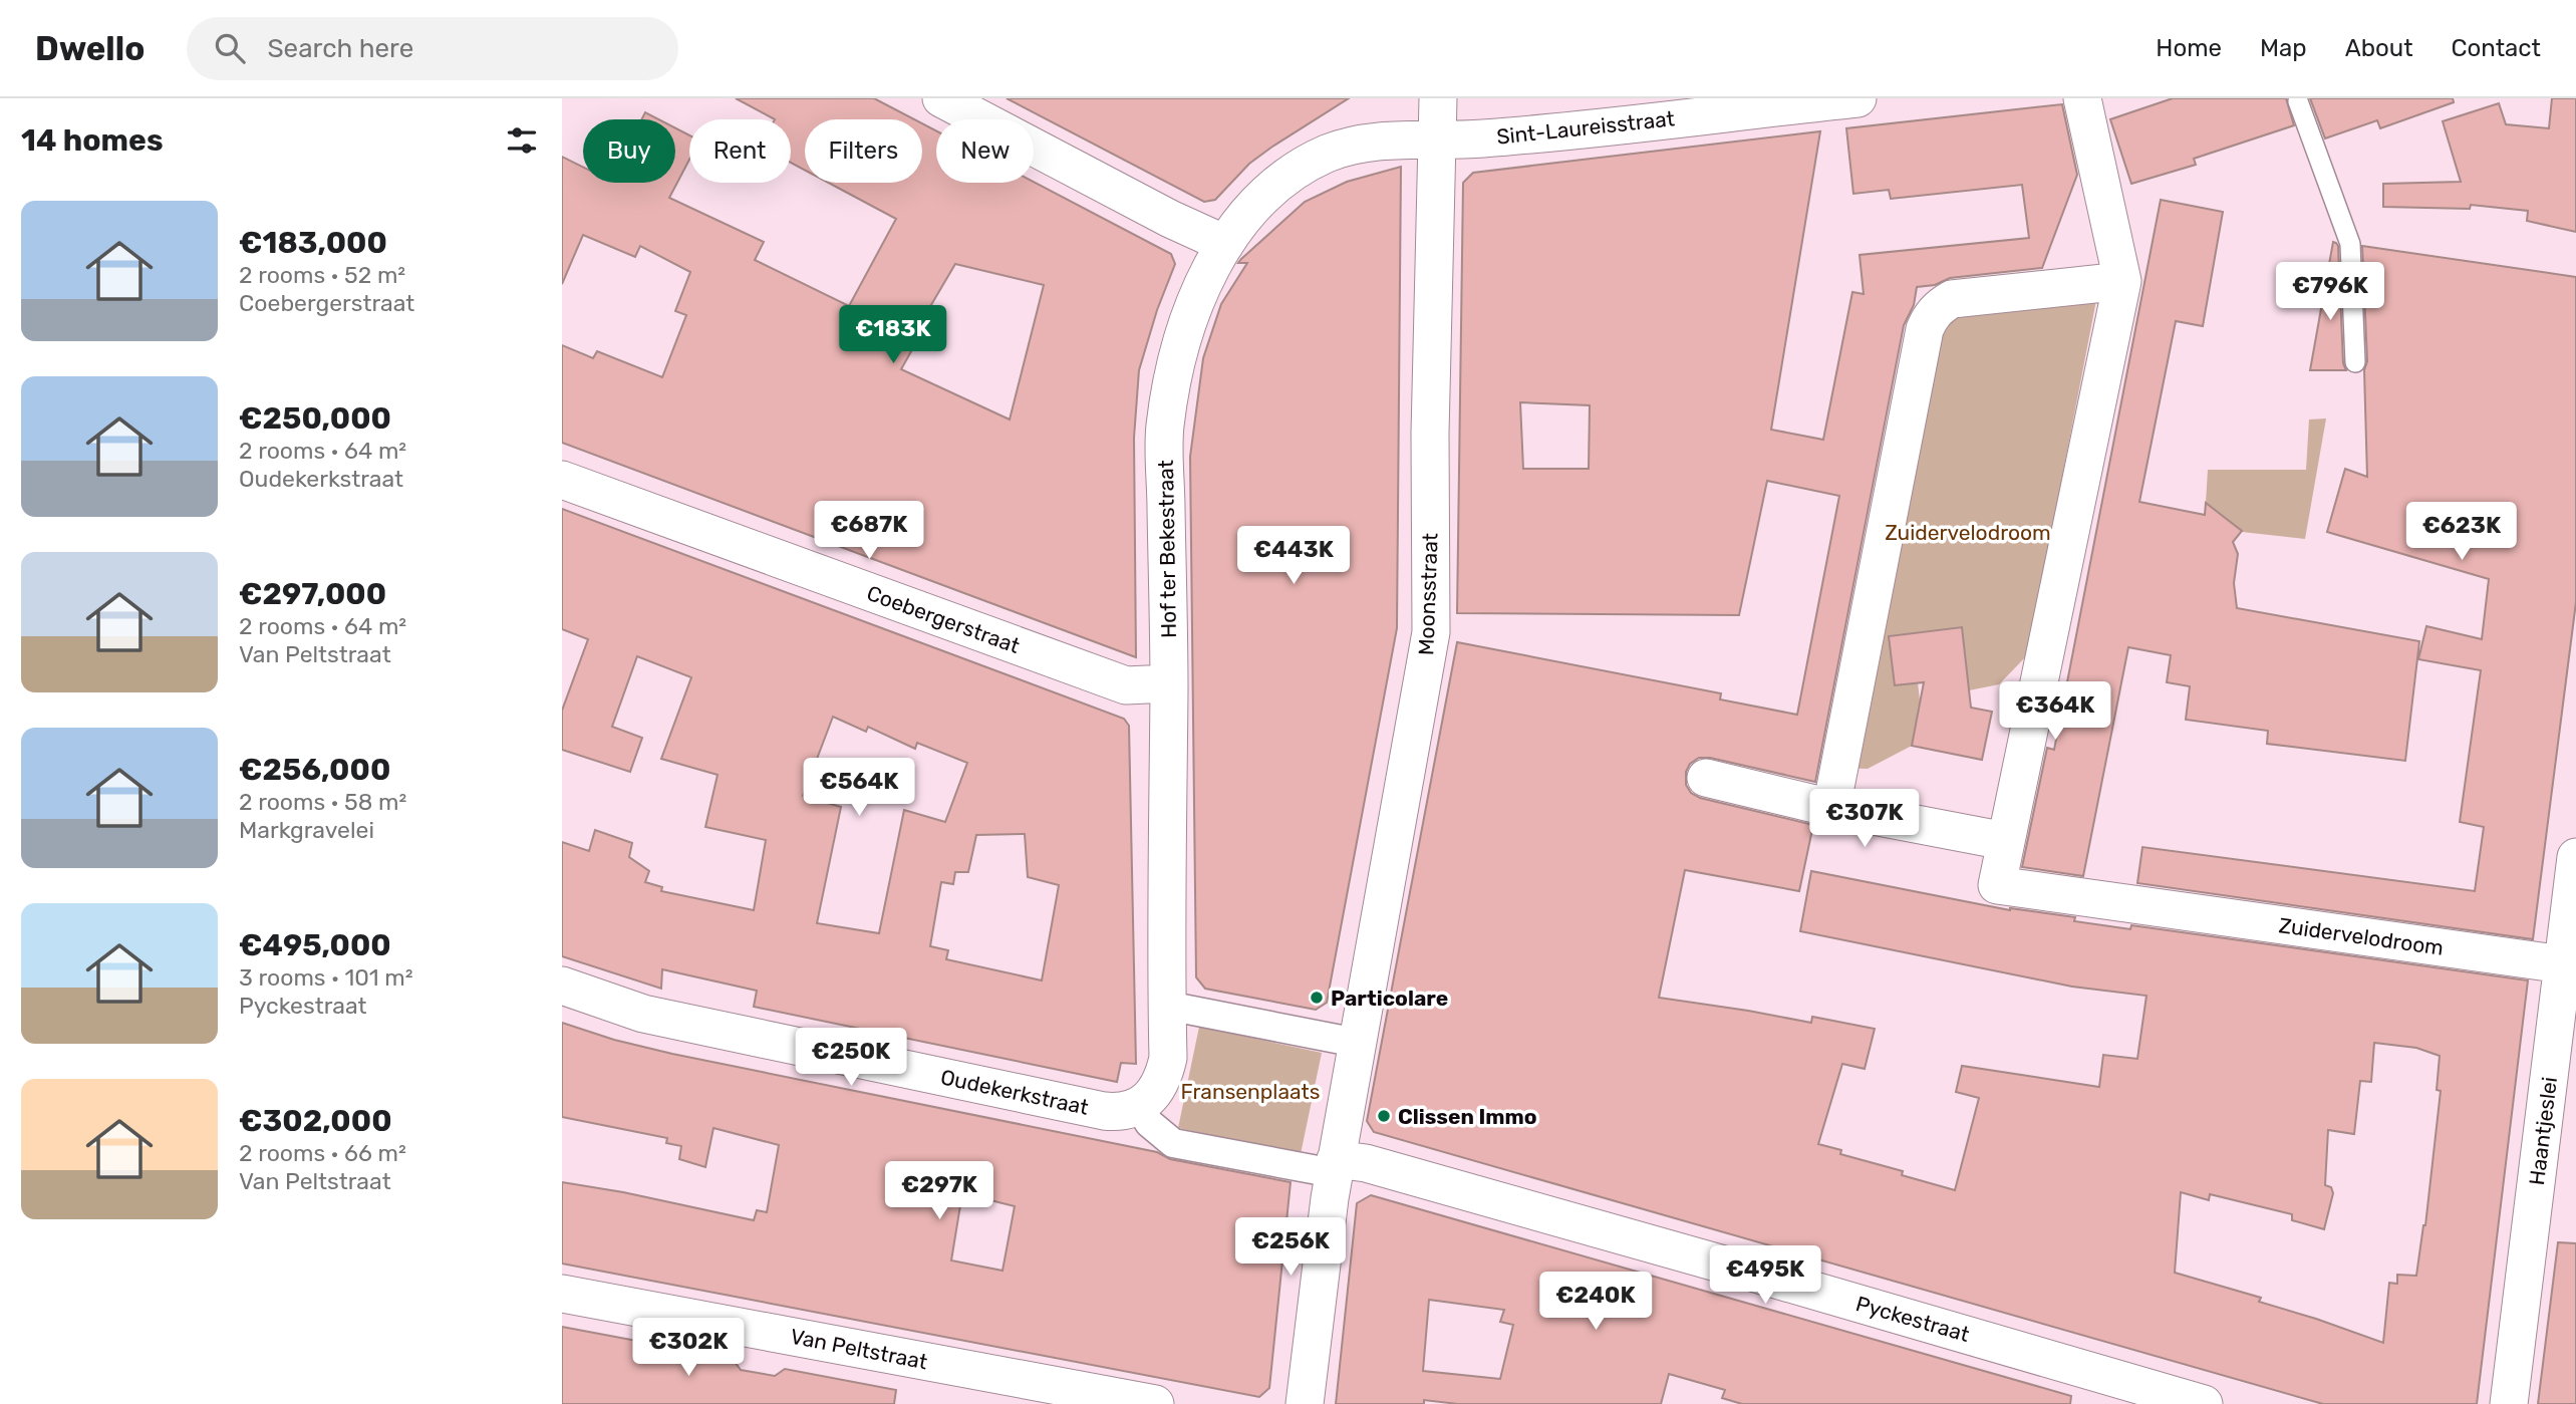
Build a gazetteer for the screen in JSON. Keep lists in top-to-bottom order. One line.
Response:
{"streets":{"street":["Sint-Laureisstraat","Hof ter Bekestraat","Moonsstraat","Coebergerstraat","Zuidervelodroom","Oudekerkstraat","Haantjeslei","Pyckestraat","Van Peltstraat"]},"crossings":[["Sint-Laureisstraat","Hof ter Bekestraat"],["Sint-Laureisstraat","Moonsstraat"],["Hof ter Bekestraat","Moonsstraat"],["Hof ter Bekestraat","Coebergerstraat"],["Hof ter Bekestraat","Oudekerkstraat"],["Zuidervelodroom","Haantjeslei"]],"parks":["Zuidervelodroom","Fransenplaats"],"places":["Particolare","Clissen Immo"],"page":{"header":"Dwello","search":"Search here","nav":["Home","Map","About","Contact"],"heading":"14 homes","chip":["Buy","Rent","Filters","New"],"list":[{"name":"€183,000","note":"2 rooms · 52 m² · Coebergerstraat"},{"name":"€250,000","note":"2 rooms · 64 m² · Oudekerkstraat"},{"name":"€297,000","note":"2 rooms · 64 m² · Van Peltstraat"},{"name":"€256,000","note":"2 rooms · 58 m² · Markgravelei"},{"name":"€495,000","note":"3 rooms · 101 m² · Pyckestraat"},{"name":"€302,000","note":"2 rooms · 66 m² · Van Peltstraat"}],"price":["€796K","€183K","€687K","€623K","€443K","€364K","€564K","€307K","€250K","€297K","€256K","€495K","€240K","€302K"]}}
